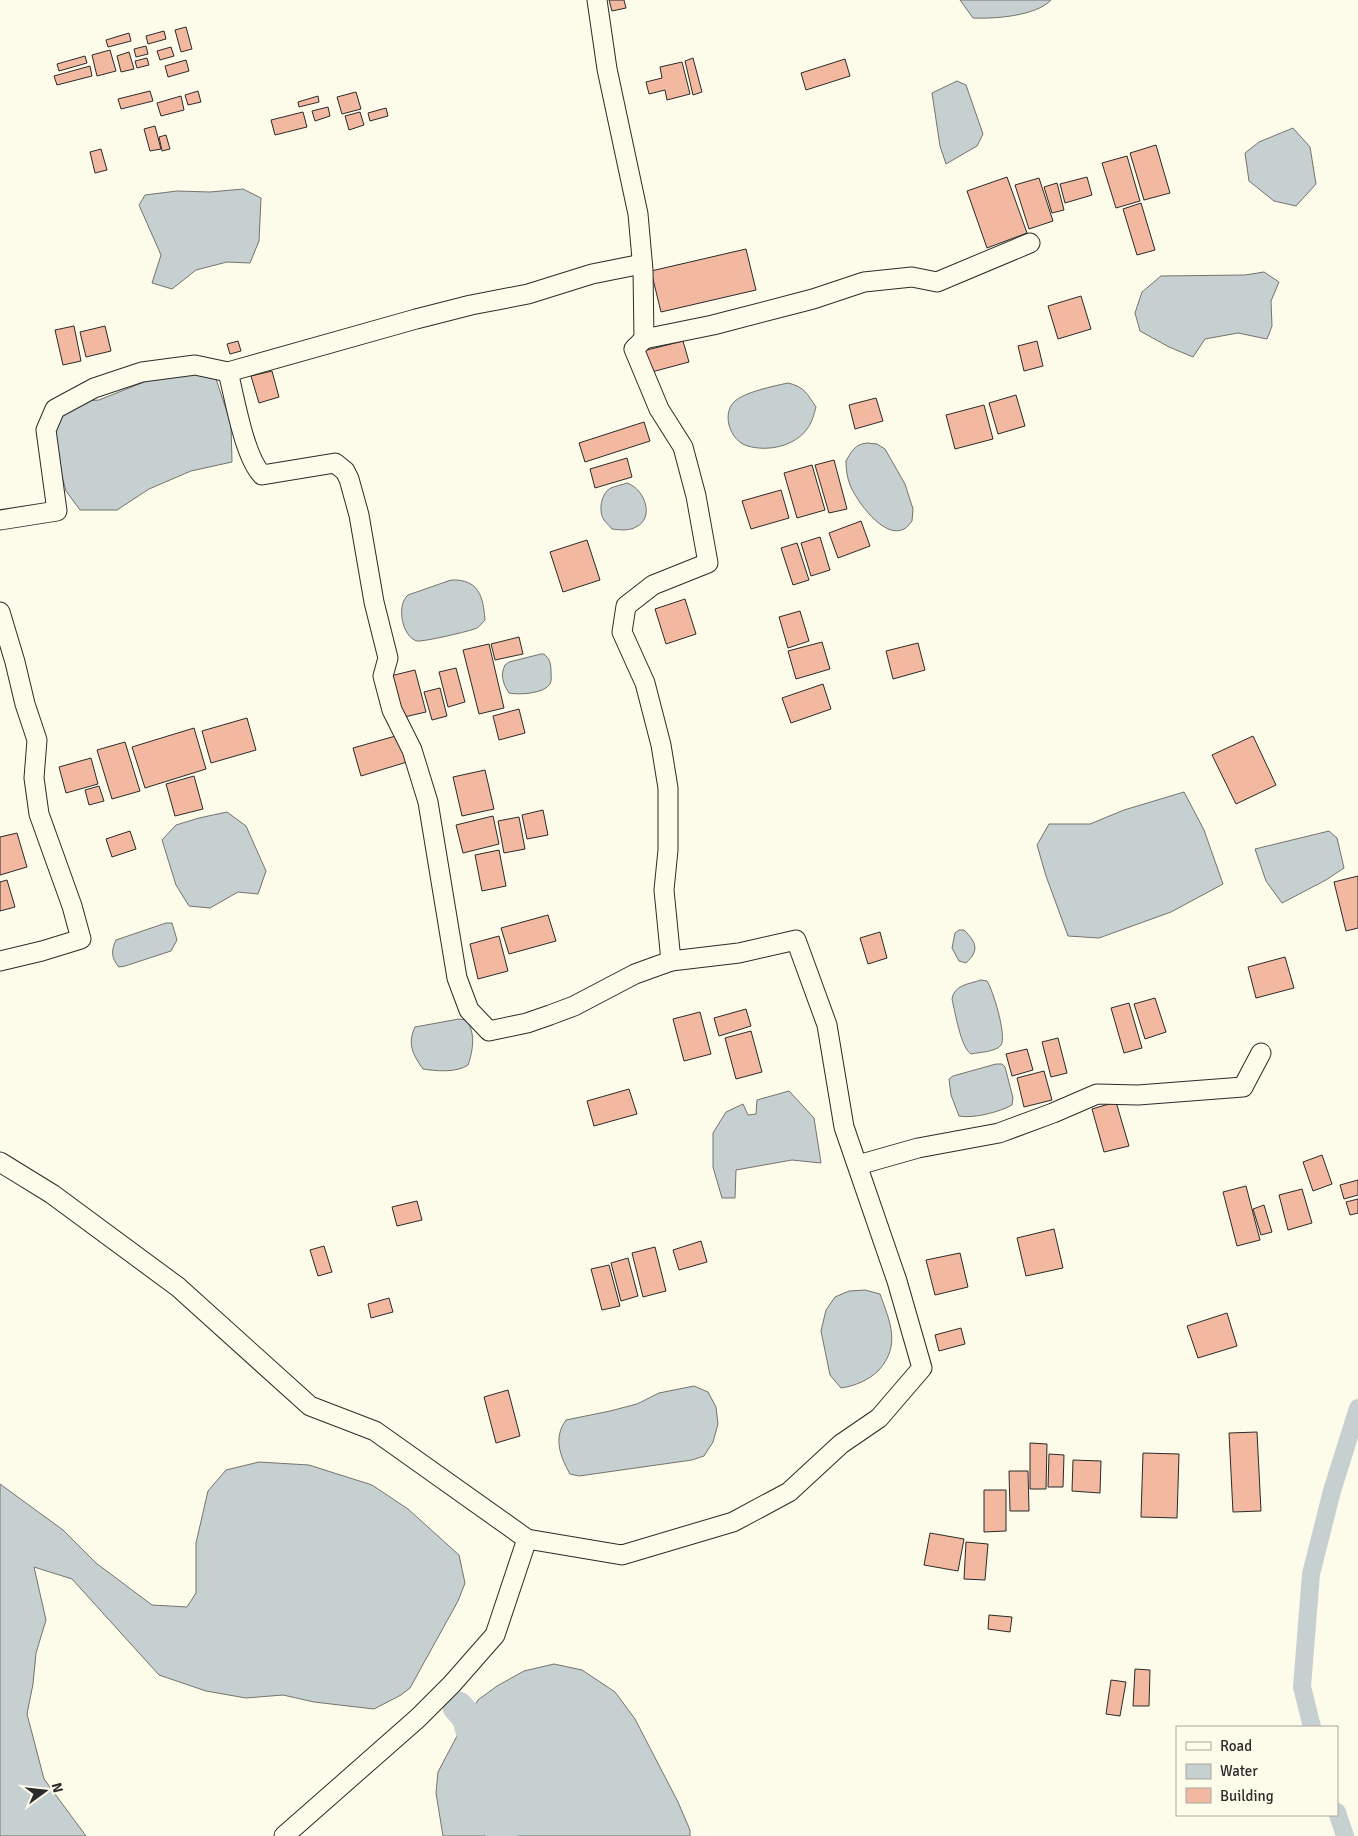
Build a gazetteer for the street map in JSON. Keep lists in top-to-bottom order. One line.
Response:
{"legend":["Road","Water","Building"],"north":"right"}
